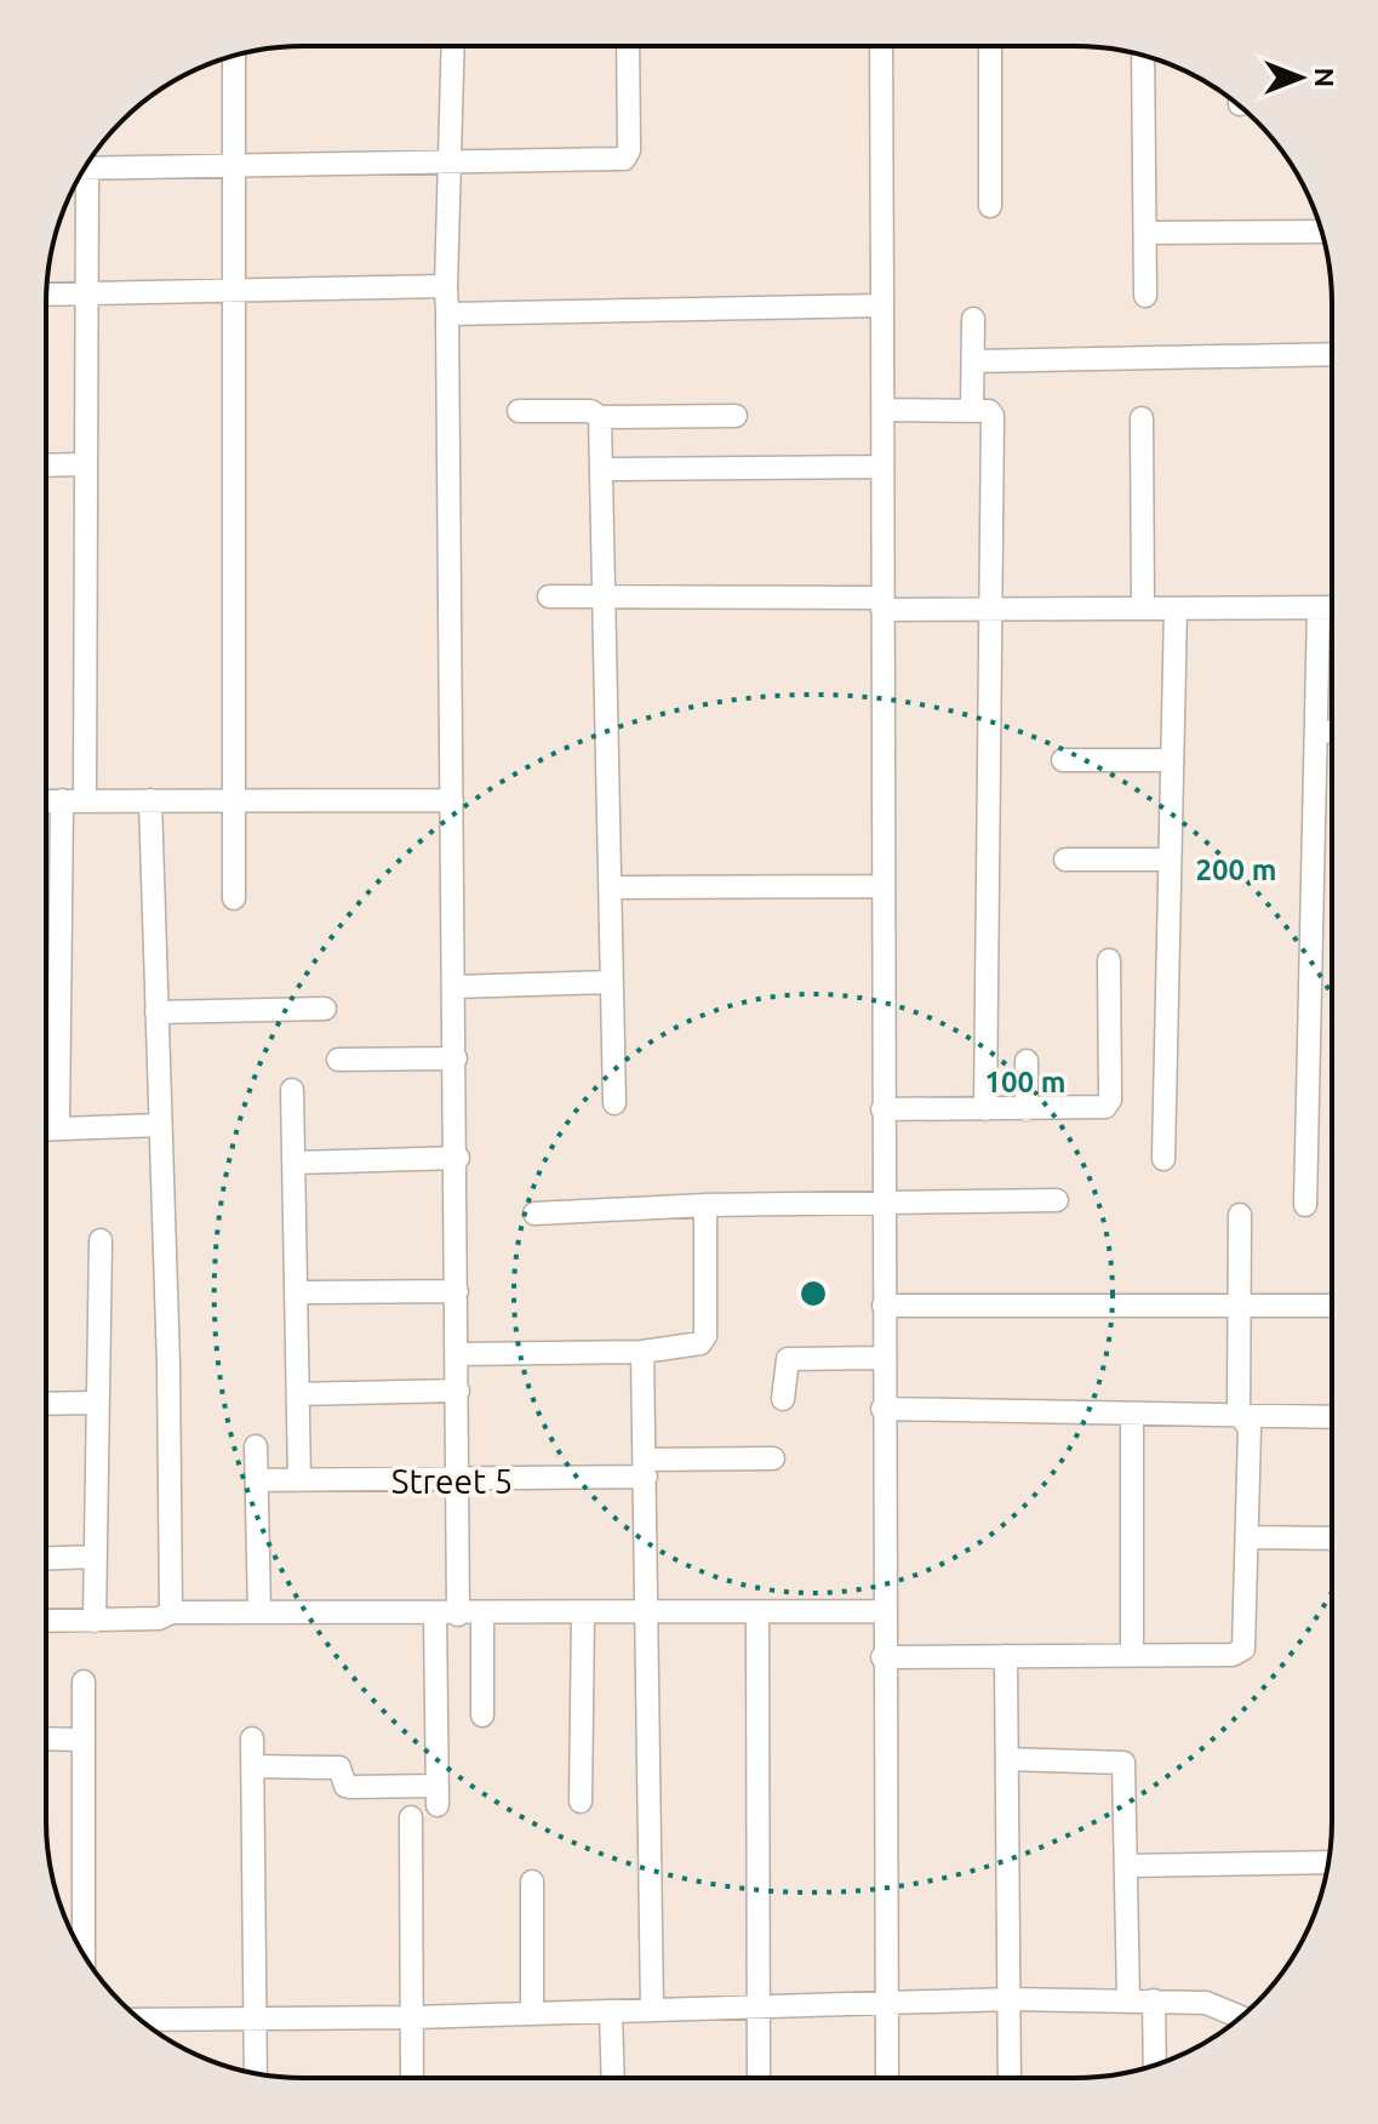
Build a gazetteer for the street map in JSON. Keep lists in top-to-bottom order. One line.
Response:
{"streets":{"street":["Street 5"]},"north":"right","rings":["200 m","100 m"]}
